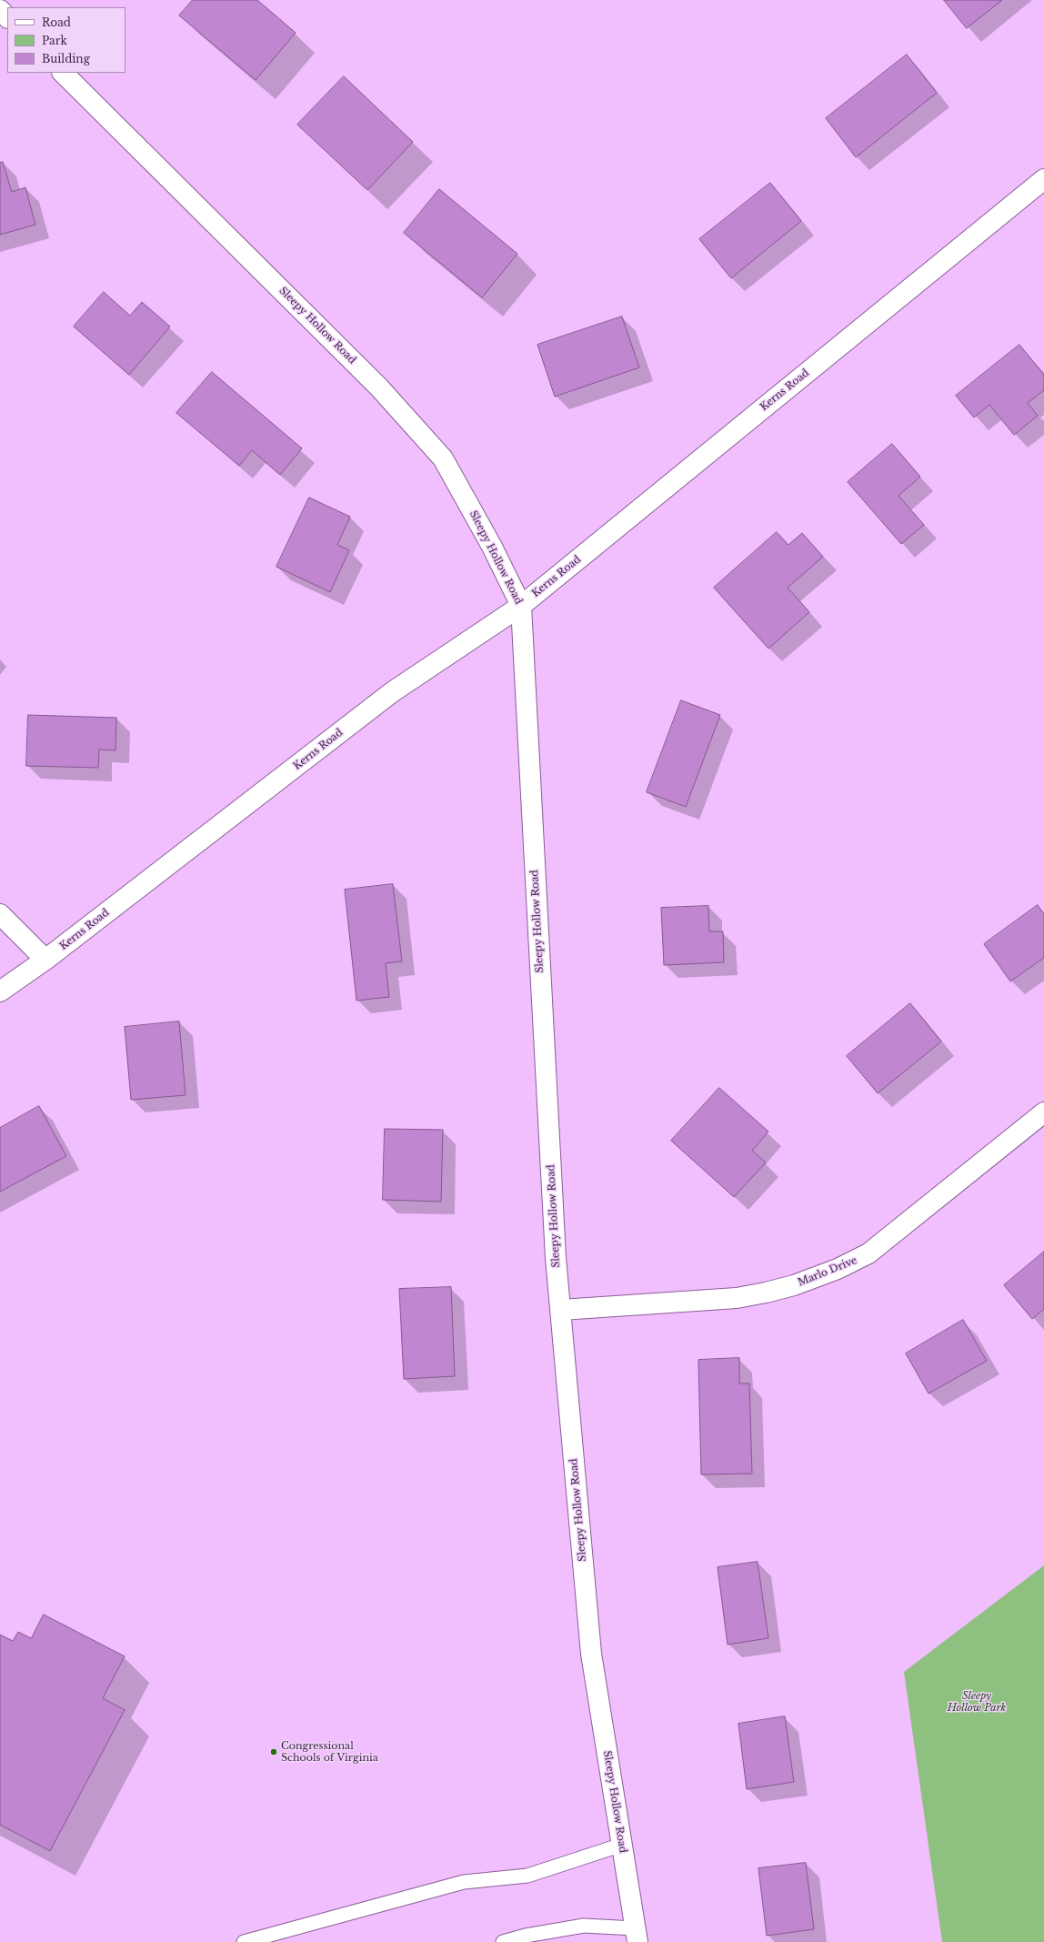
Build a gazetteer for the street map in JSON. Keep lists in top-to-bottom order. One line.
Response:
{"streets":{"main road":["Sleepy Hollow Road","Kerns Road","Marlo Drive"]},"crossings":[["Sleepy Hollow Road","Kerns Road"],["Sleepy Hollow Road","Marlo Drive"]],"parks":["Sleepy Hollow Park"],"places":["Congressional Schools of Virginia"],"legend":["Road","Park","Building"]}
